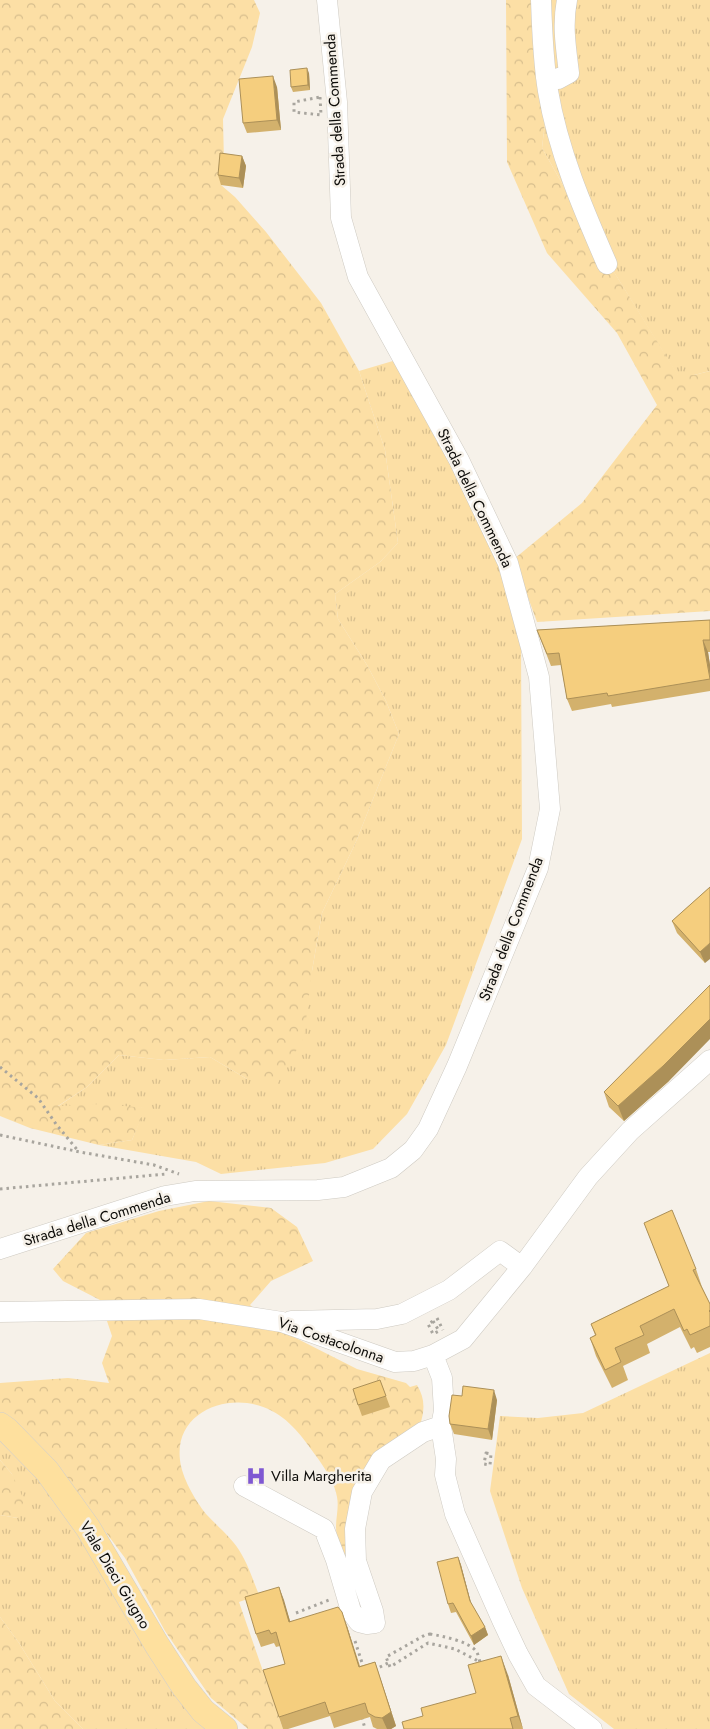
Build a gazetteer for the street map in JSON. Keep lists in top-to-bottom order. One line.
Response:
{"streets":{"main road":["Viale Dieci Giugno"],"street":["Strada della Commenda","Via Costacolonna"]},"places":{"hospital":["Villa Margherita"]}}
